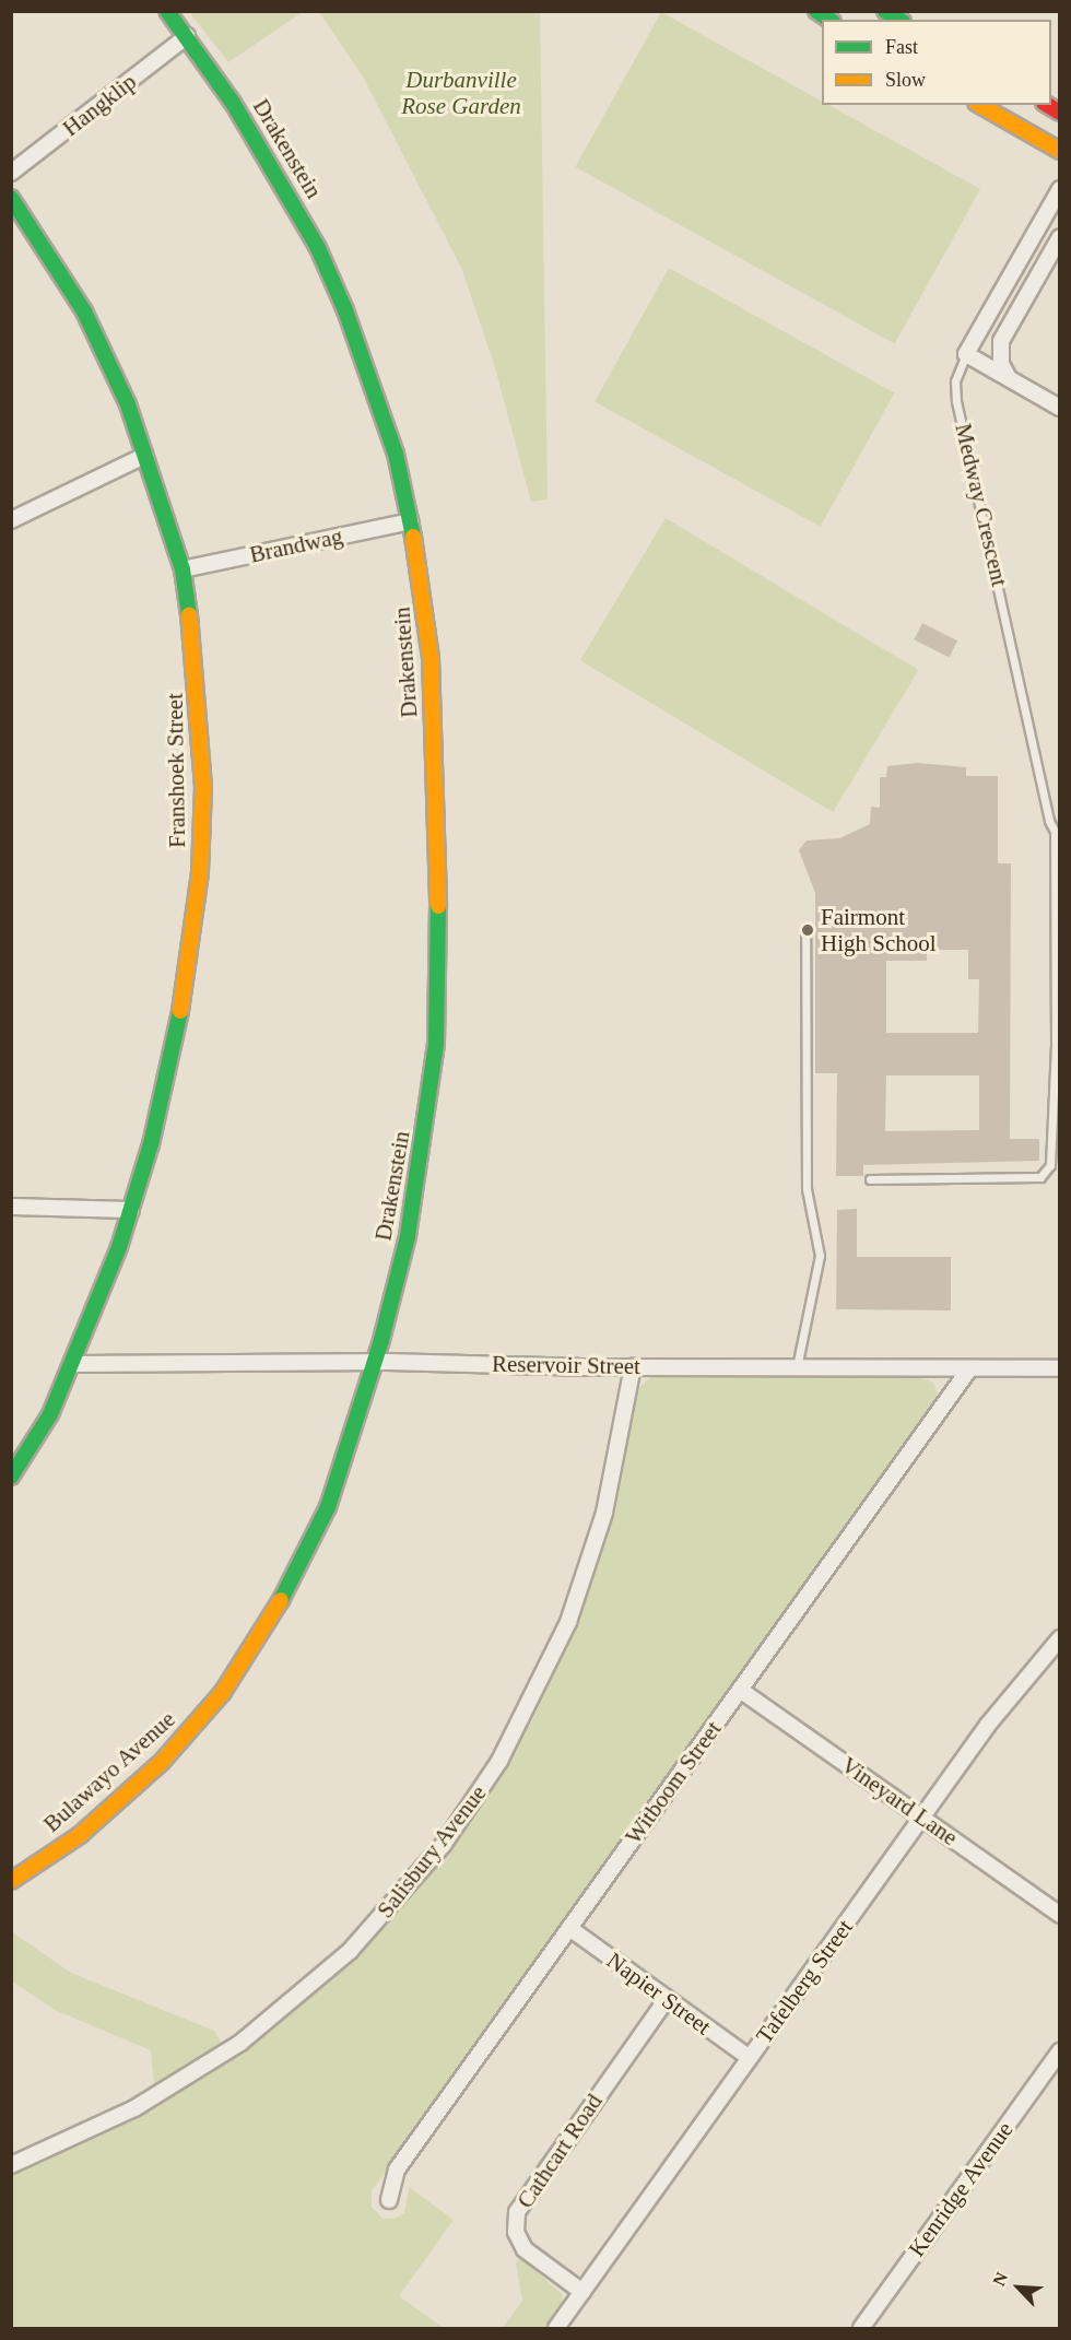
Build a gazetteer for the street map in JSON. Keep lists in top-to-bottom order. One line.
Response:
{"streets":{"street":["Hangklip","Drakenstein","Medway Crescent","Brandwag","Franshoek Street","Reservoir Street","Bulawayo Avenue","Witboom Street","Vineyard Lane","Salisbury Avenue","Tafelberg Street","Napier Street","Cathcart Road","Kenridge Avenue"]},"crossings":[["Hangklip","Drakenstein"],["Drakenstein","Brandwag"],["Drakenstein","Reservoir Street"],["Drakenstein","Bulawayo Avenue"],["Brandwag","Franshoek Street"],["Franshoek Street","Reservoir Street"],["Reservoir Street","Bulawayo Avenue"],["Reservoir Street","Witboom Street"],["Reservoir Street","Salisbury Avenue"],["Witboom Street","Vineyard Lane"],["Witboom Street","Napier Street"],["Vineyard Lane","Tafelberg Street"],["Tafelberg Street","Napier Street"],["Tafelberg Street","Cathcart Road"],["Napier Street","Cathcart Road"]],"parks":["Durbanville Rose Garden"],"places":["Fairmont High School"],"legend":["Fast","Slow"],"north":"top left"}
